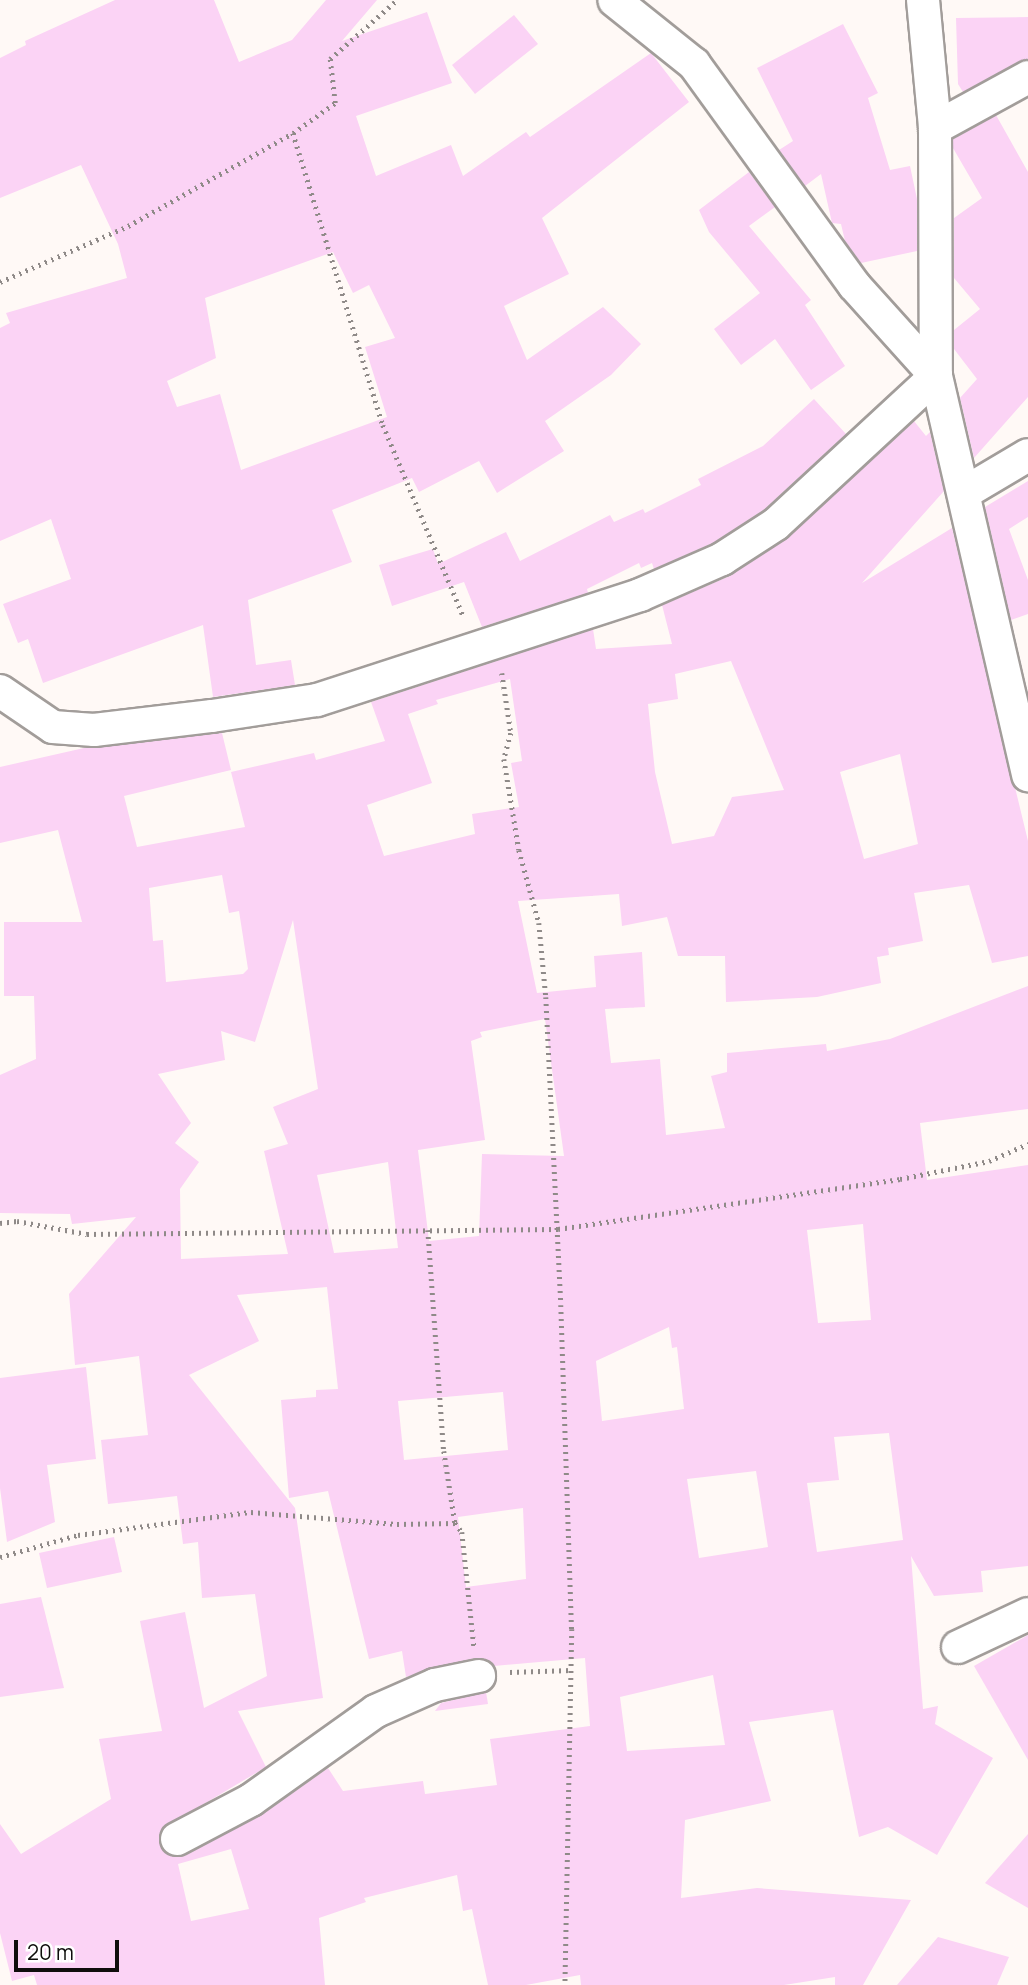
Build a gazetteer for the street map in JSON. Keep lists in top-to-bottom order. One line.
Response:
{"scale_bar":"20 m"}
